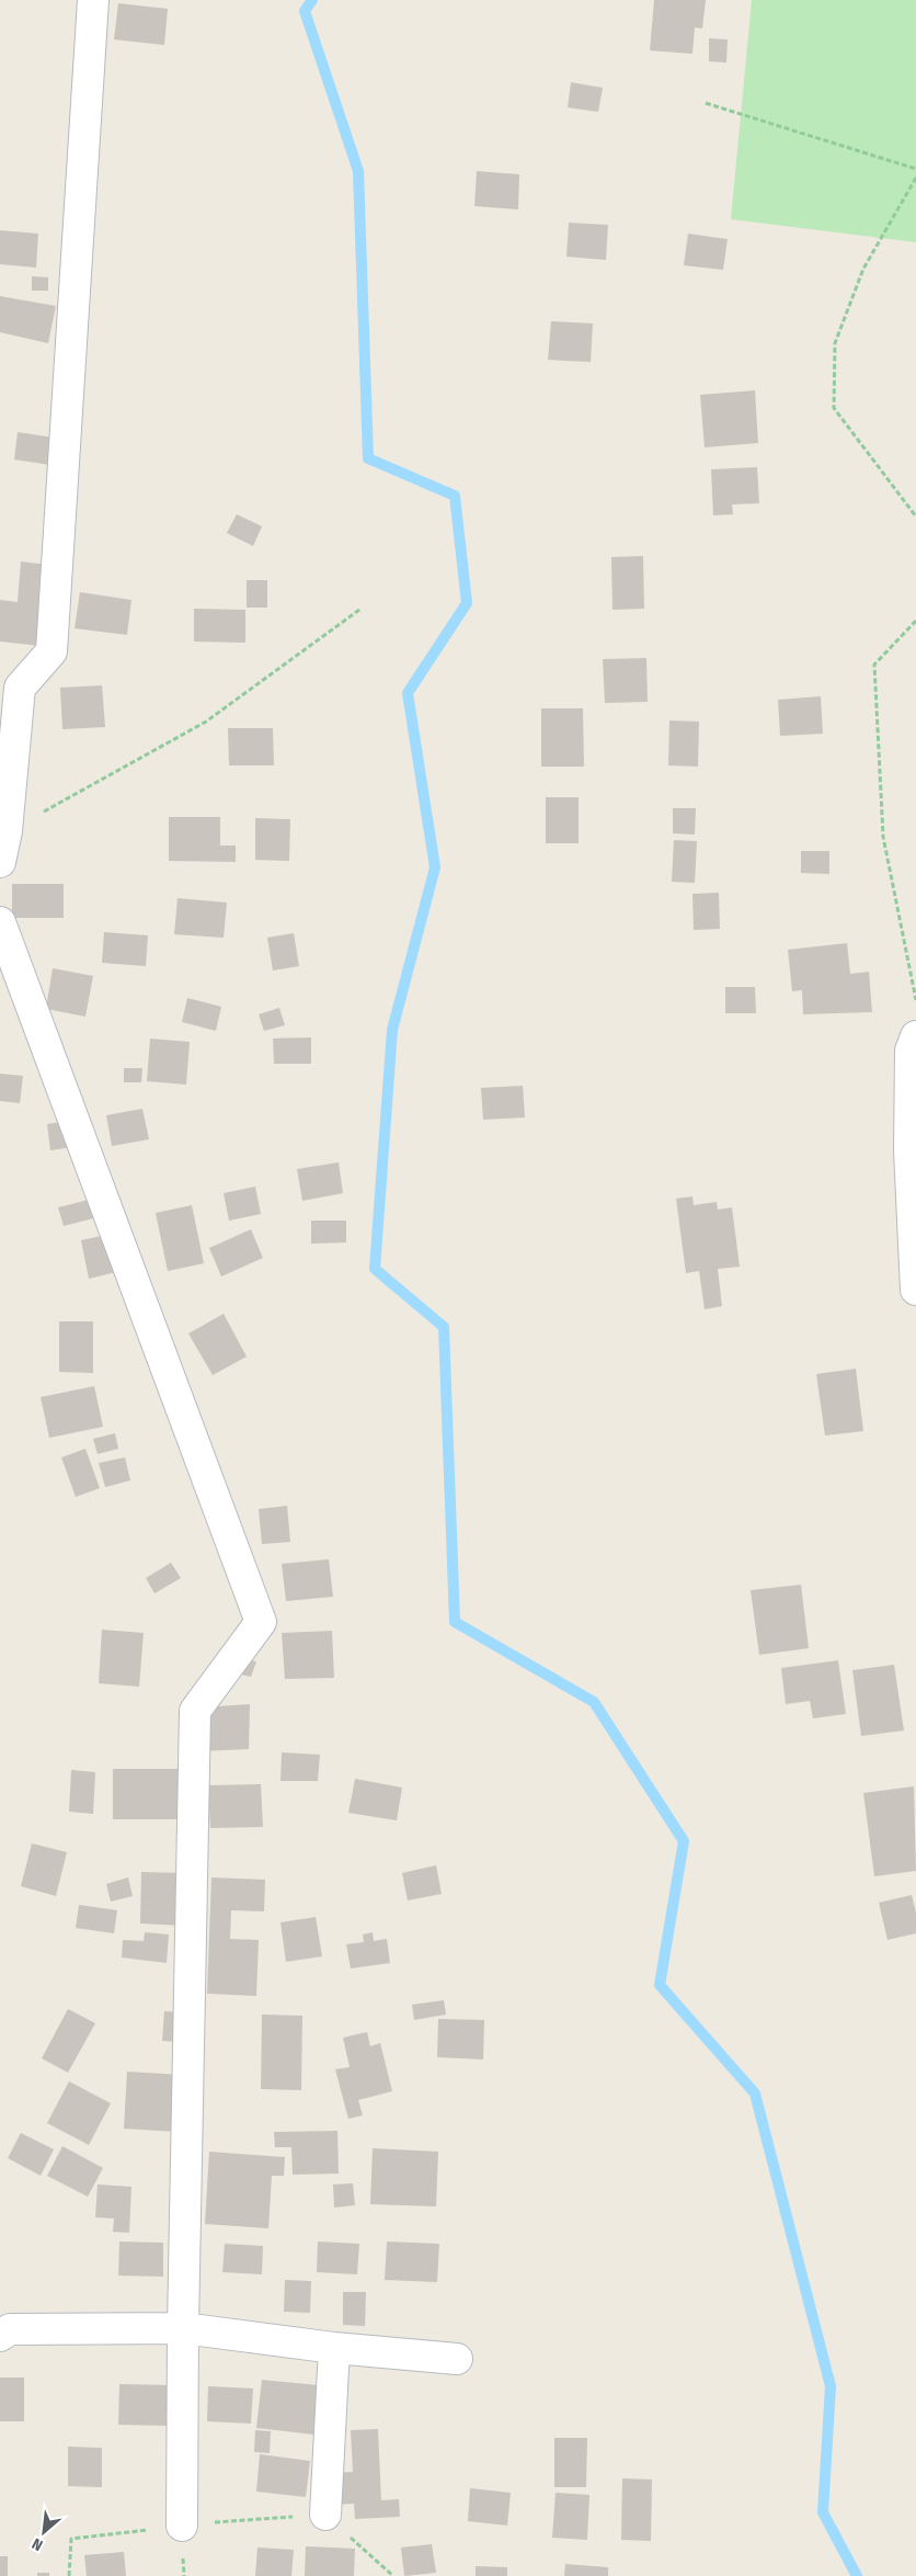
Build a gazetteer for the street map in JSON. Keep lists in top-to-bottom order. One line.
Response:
{"north":"bottom left"}
